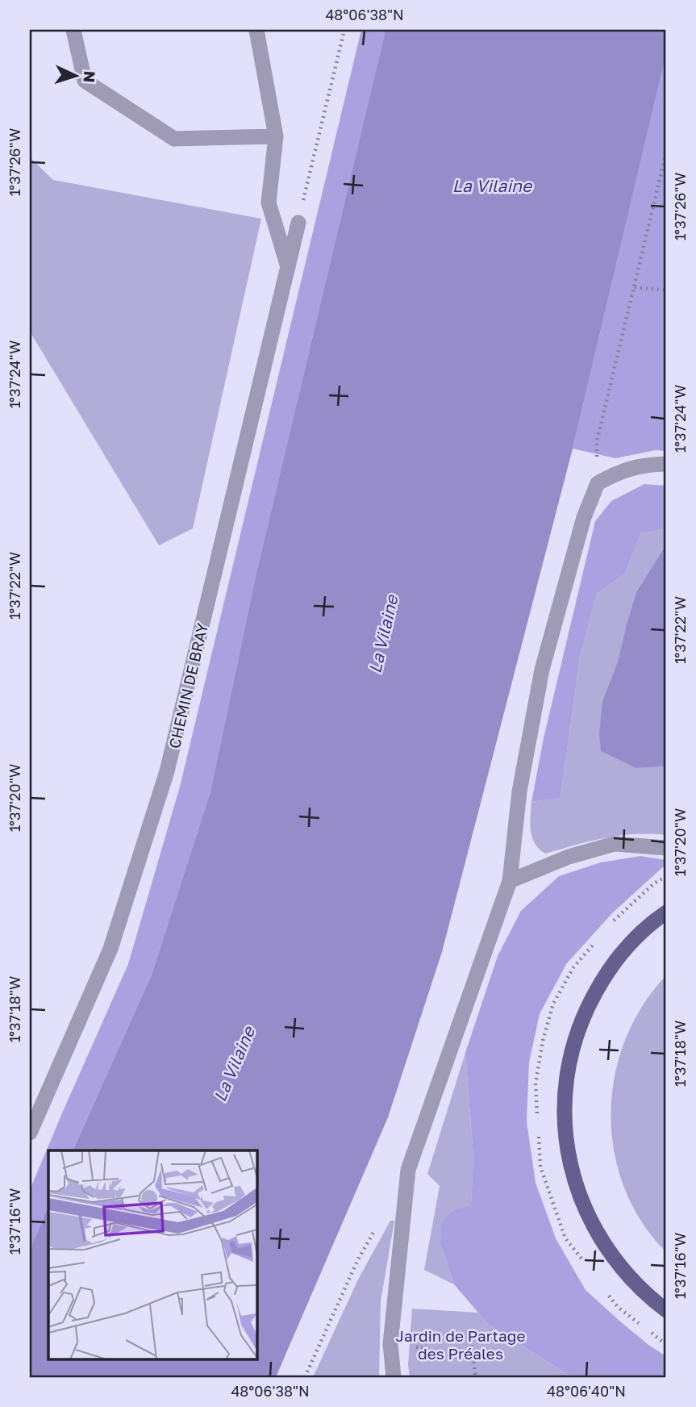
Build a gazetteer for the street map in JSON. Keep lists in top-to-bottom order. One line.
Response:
{"streets":{"street":["CHEMIN DE BRAY"]},"water":["La Vilaine"],"parks":["Jardin de Partage des Préales"],"north":"right","coordinates":["48°06'38\"N","1°37'26\"W","1°37'24\"W","1°37'22\"W","1°37'20\"W","1°37'18\"W","1°37'16\"W","48°06'40\"N"]}
